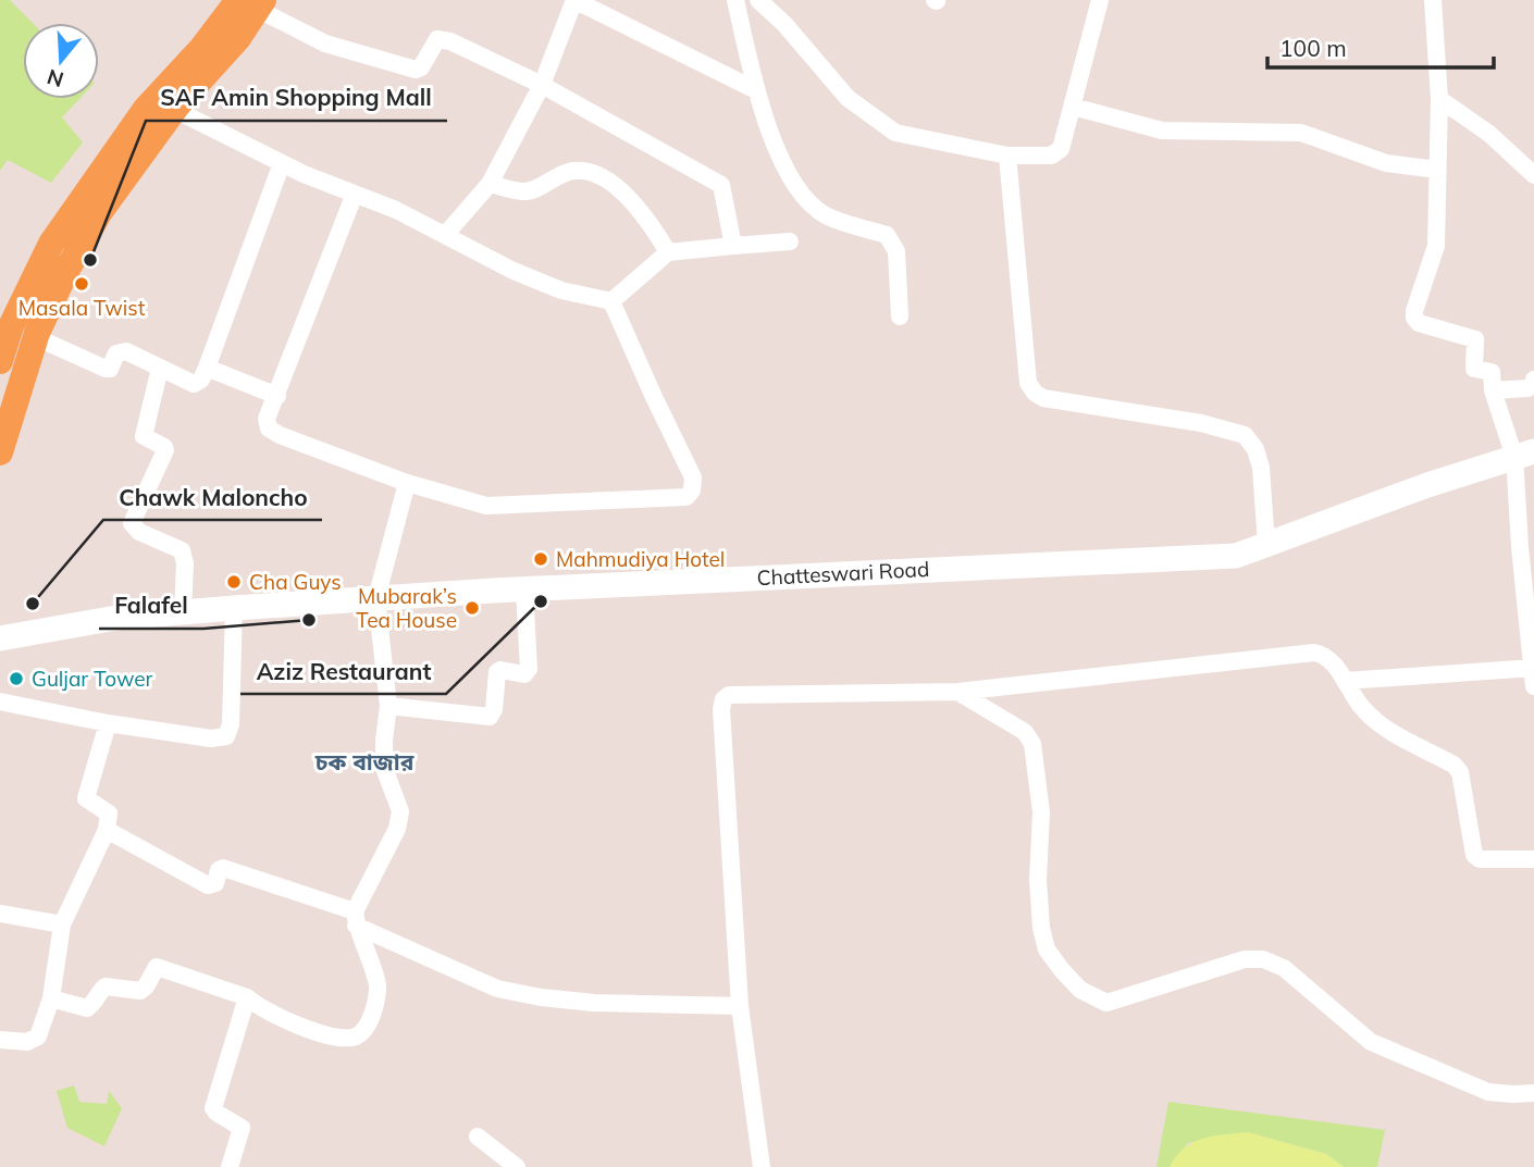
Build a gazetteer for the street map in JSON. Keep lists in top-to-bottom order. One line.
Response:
{"streets":{"main road":["Chatteswari Road"]},"districts":["চক বাজার"],"places":["SAF Amin Shopping Mall","Masala Twist","Mahmudiya Hotel","Cha Guys","Aziz Restaurant","Chawk Maloncho","Mubarak’s Tea House","Falafel","Guljar Tower"],"scale_bar":"100 m","north":"bottom"}
